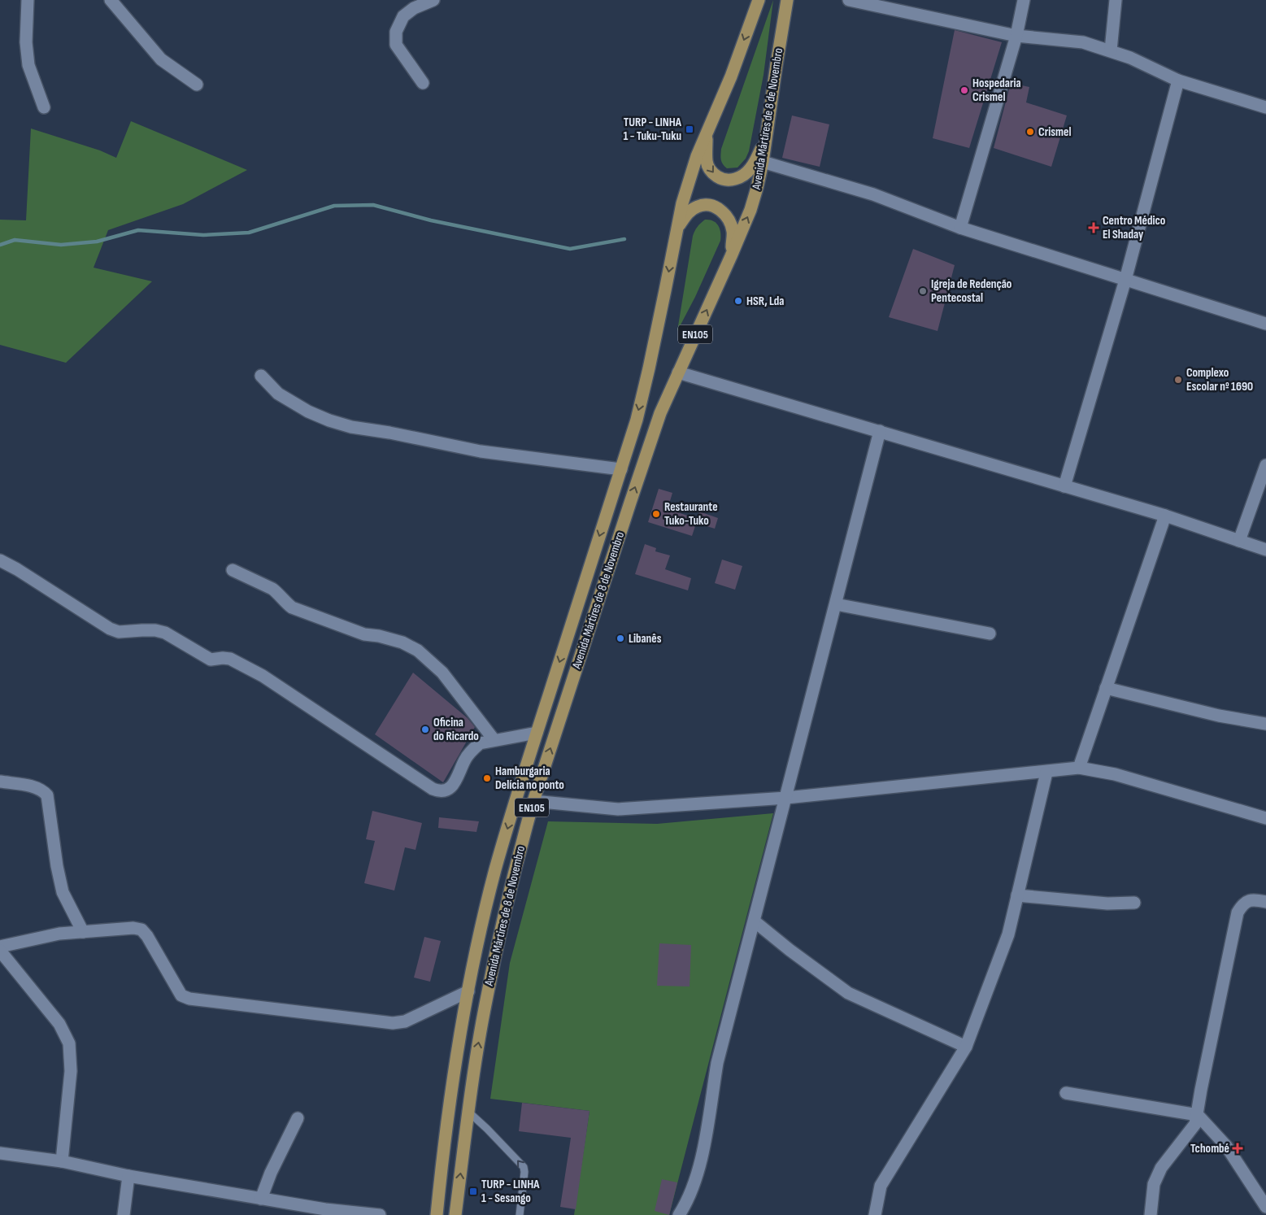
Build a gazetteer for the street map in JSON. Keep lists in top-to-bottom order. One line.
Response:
{"streets":{"main road":["Avenida Mártires de 8 de Novembro","EN105"]},"places":{"other":["Hospedaria Crismel","Crismel","Igreja de Redenção Pentecostal","HSR, Lda","Complexo Escolar nº 1690","Restaurante Tuko-Tuko","Libanês","Oficina do Ricardo","Hamburgaria Delícia no ponto"],"transit":["TURP - LINHA 1 - Tuku-Tuku","TURP - LINHA 1 - Sesango"],"health":["Centro Médico El Shaday","Tchombé"]}}
